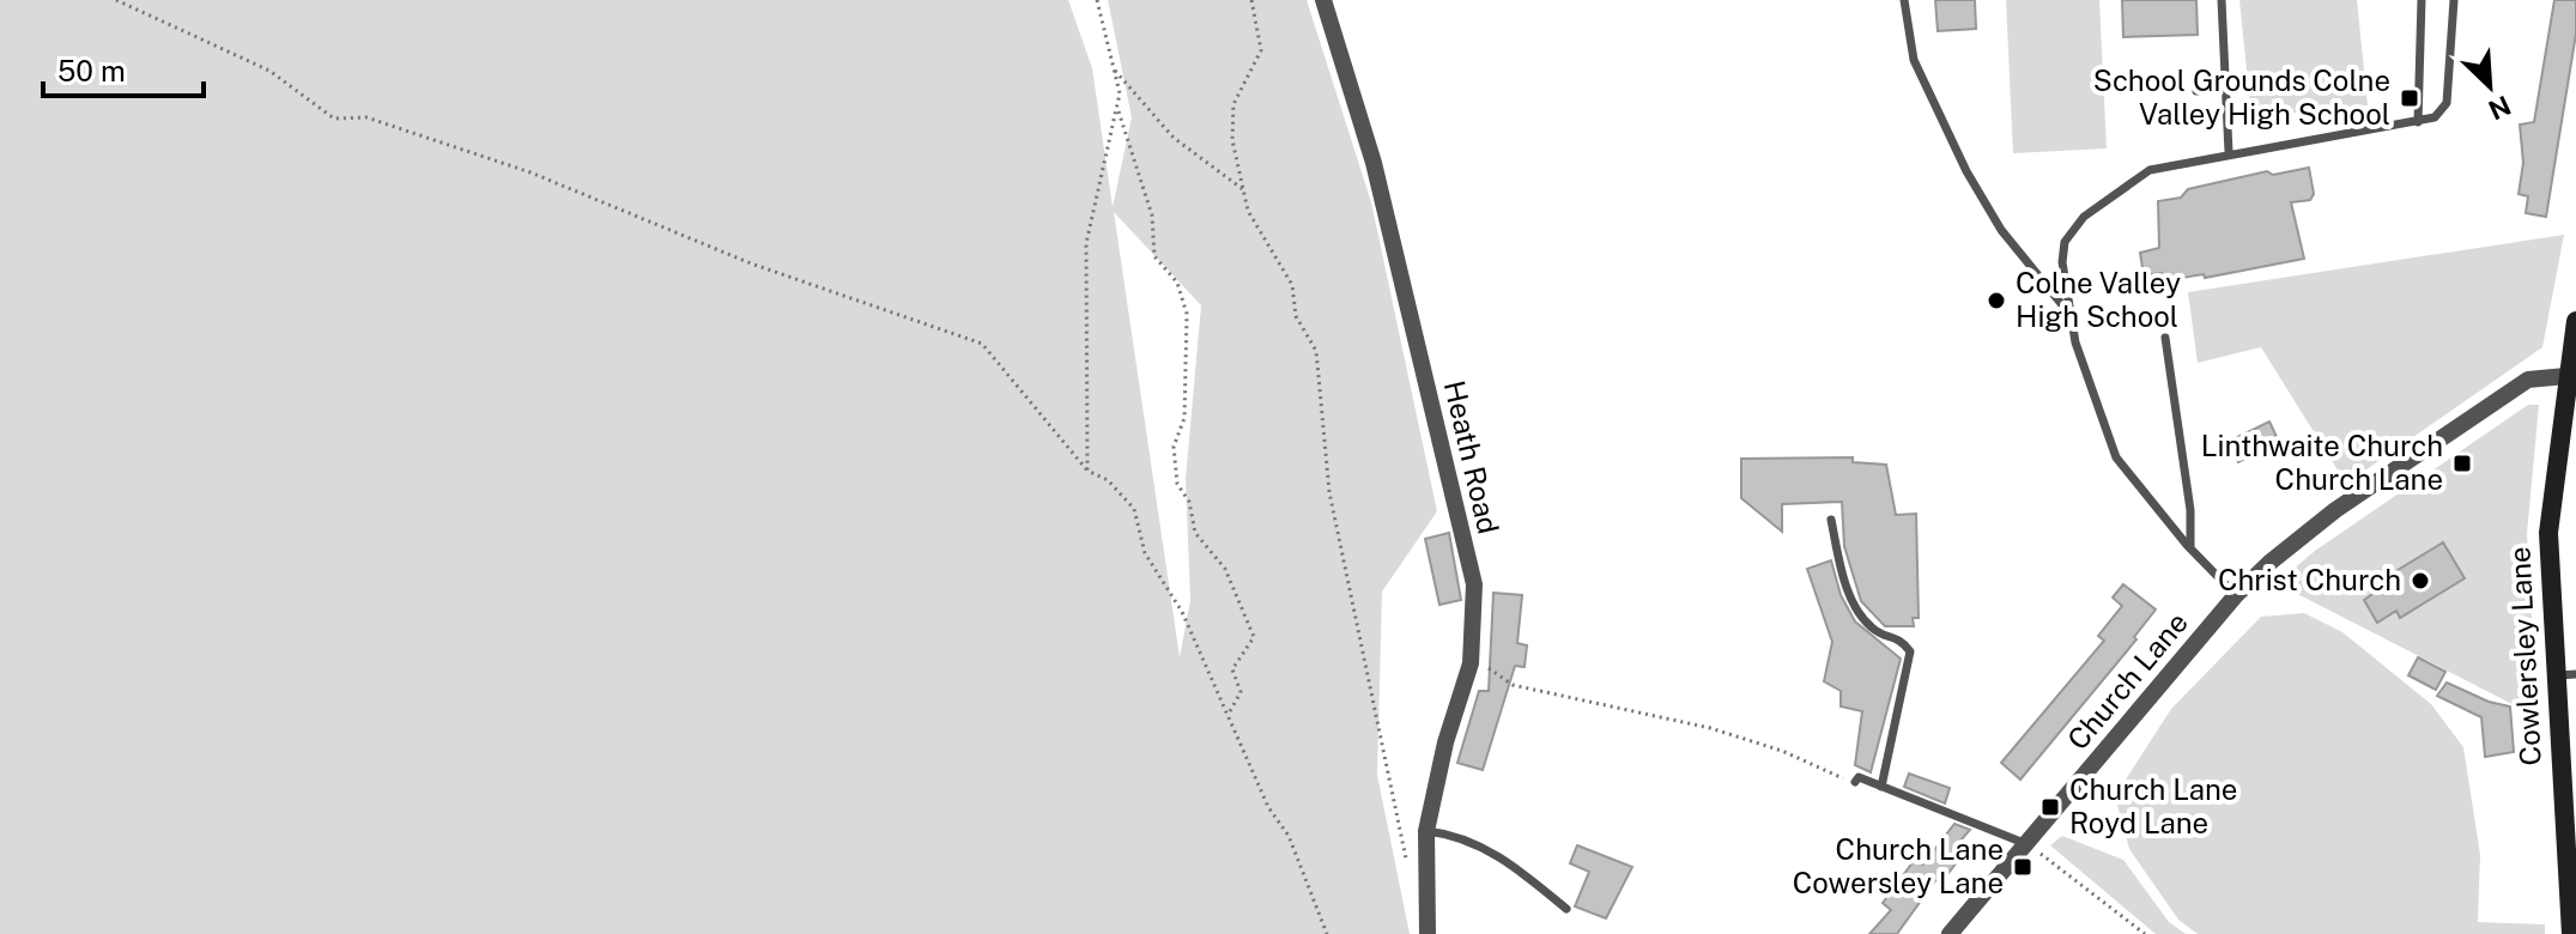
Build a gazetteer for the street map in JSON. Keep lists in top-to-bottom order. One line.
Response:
{"streets":{"street":["Heath Road","Cowlersley Lane","Church Lane"]},"crossings":[["Cowlersley Lane","Church Lane"]],"places":{"transit":["School Grounds Colne Valley High School","Linthwaite Church Church Lane","Church Lane Royd Lane","Church Lane Cowersley Lane"],"other":["Colne Valley High School","Christ Church"]},"scale_bar":"50 m","north":"bottom right"}
